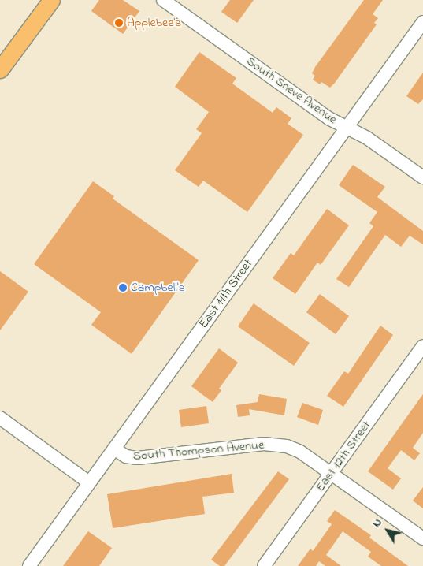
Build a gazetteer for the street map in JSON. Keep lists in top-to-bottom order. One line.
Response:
{"streets":{"street":["South Sneve Avenue","East 11th Street","South Thompson Avenue","East 12th Street"]},"crossings":[["South Sneve Avenue","East 11th Street"],["East 11th Street","South Thompson Avenue"],["South Thompson Avenue","East 12th Street"]],"places":["Applebee's","Campbell's"],"north":"top left"}
